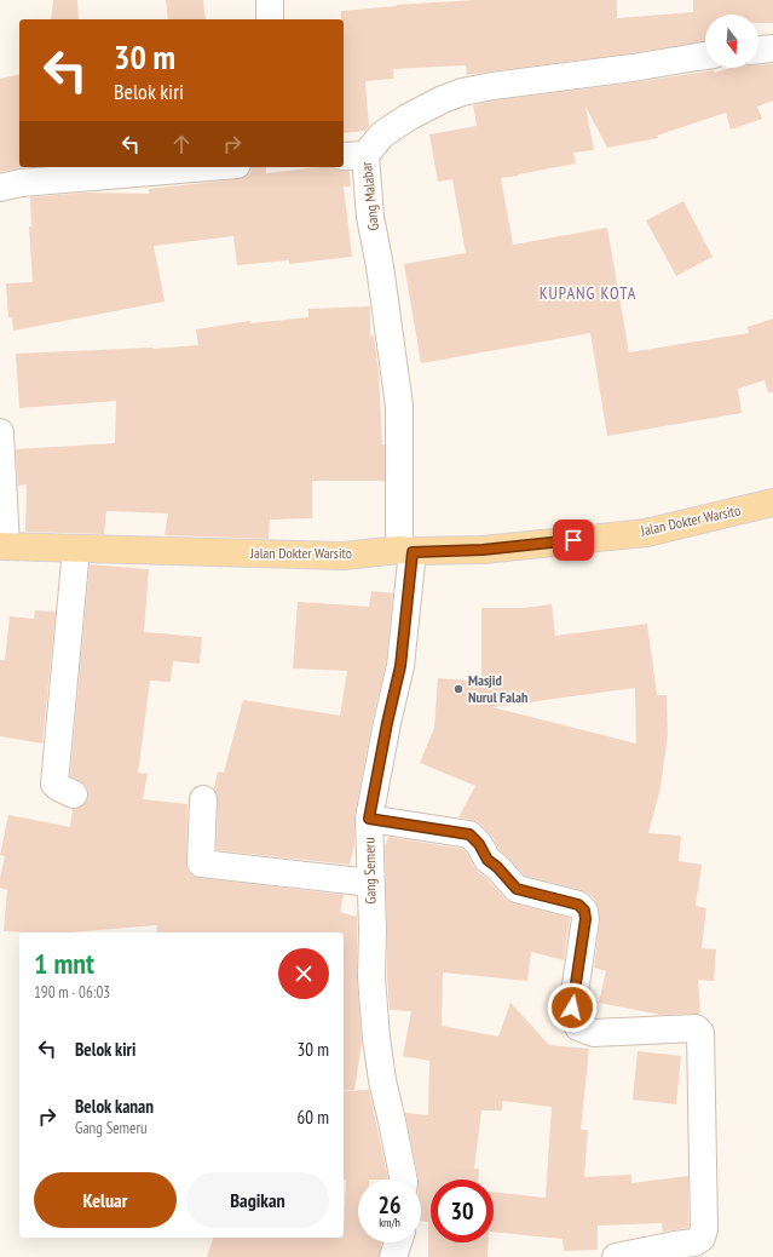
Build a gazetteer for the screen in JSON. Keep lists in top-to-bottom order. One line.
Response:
{"streets":{"main road":["Jalan Dokter Warsito"],"street":["Gang Malabar","Gang Semeru"]},"crossings":[["Gang Malabar","Jalan Dokter Warsito"],["Gang Malabar","Gang Semeru"],["Jalan Dokter Warsito","Gang Semeru"]],"districts":["KUPANG KOTA"],"places":["Masjid Nurul Falah"],"north":"bottom","page":{"turn":["30 m","Belok kiri"],"heading":["1 mnt","190 m · 06:03"],"list":[{"name":"Belok kiri","value":"30 m"},{"name":"Belok kanan","note":"Gang Semeru","value":"60 m"}],"buttons":["Keluar","Bagikan"],"speed":"26 km/h","limit":"30"}}
